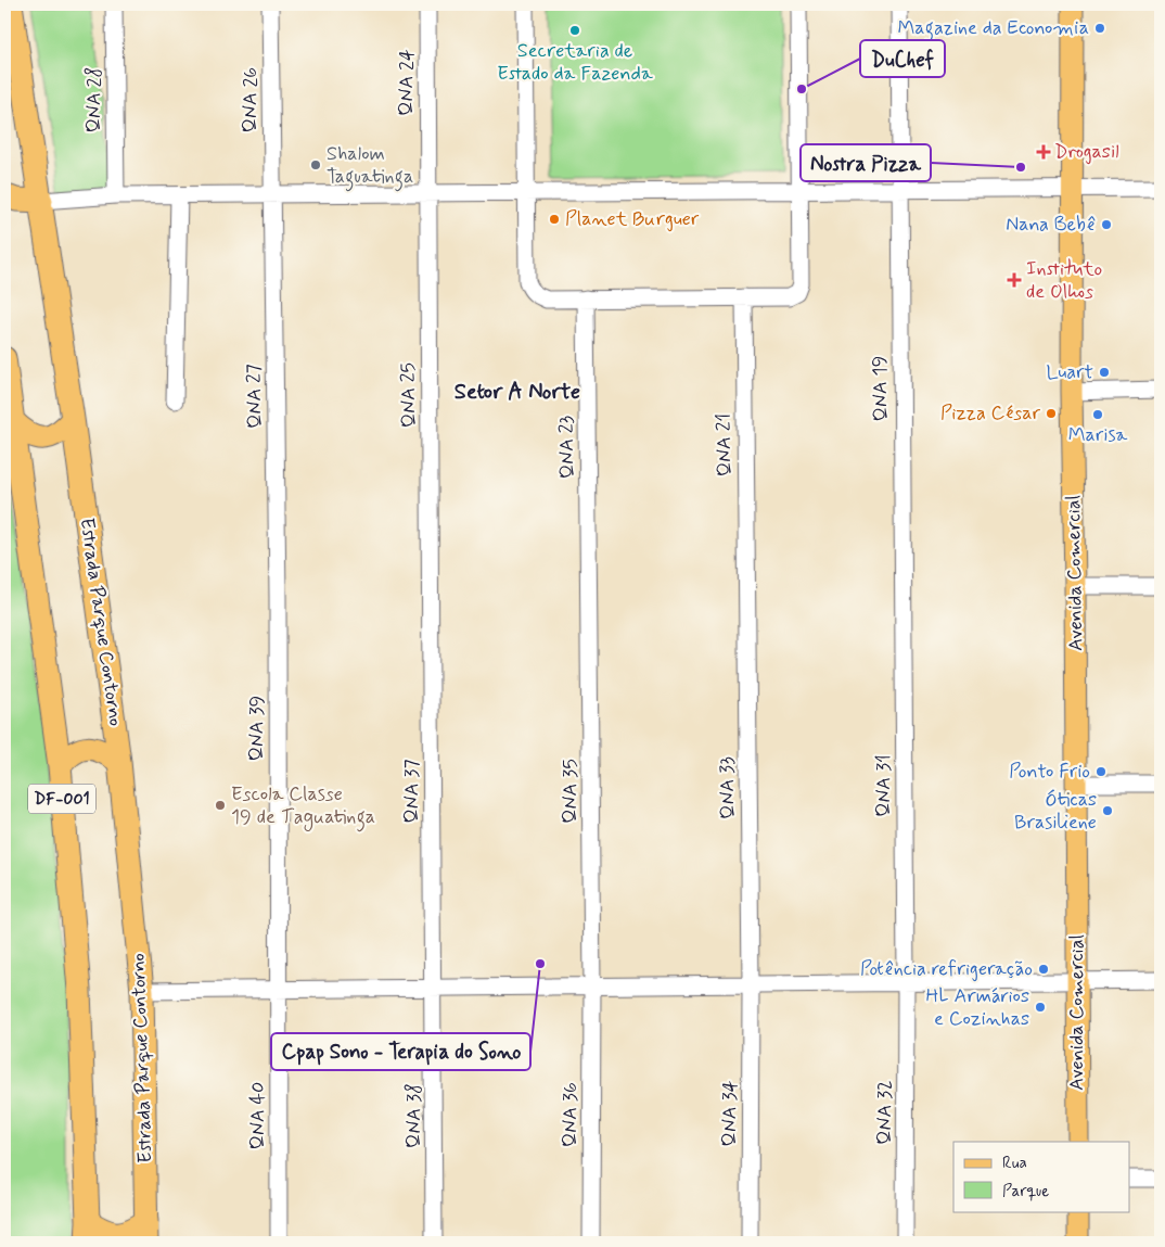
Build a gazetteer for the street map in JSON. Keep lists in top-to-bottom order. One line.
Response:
{"streets":{"highway":["Estrada Parque Contorno","DF-001"],"main road":["Avenida Comercial"],"street":["QNA 24","QNA 28","QNA 26","QNA 19","QNA 25","QNA 27","QNA 21","QNA 23","QNA 39","QNA 31","QNA 33","QNA 37","QNA 35","QNA 32","QNA 34","QNA 36","QNA 40","QNA 38"]},"crossings":[["QNA 24","QNA 25"],["QNA 26","QNA 27"],["QNA 19","QNA 31"],["QNA 25","QNA 37"],["QNA 27","QNA 39"],["QNA 21","QNA 33"],["QNA 23","QNA 35"],["QNA 39","QNA 40"],["QNA 31","QNA 32"],["QNA 33","QNA 34"],["QNA 37","QNA 38"],["QNA 35","QNA 36"]],"districts":["Setor A Norte"],"places":{"other":["Magazine da Economia","Secretaria de Estado da Fazenda","DuChef","Shalom Taguatinga","Nostra Pizza","Planet Burguer","Nana Bebê","Luart","Pizza César","Marisa","Ponto Frio","Escola Classe 19 de Taguatinga","Óticas Brasiliene","Cpap Sono - Terapia do Sono","Potência refrigeração","HL Armários e Cozinhas"],"health":["Drogasil","Instituto de Olhos"]},"legend":["Rua","Parque"]}
